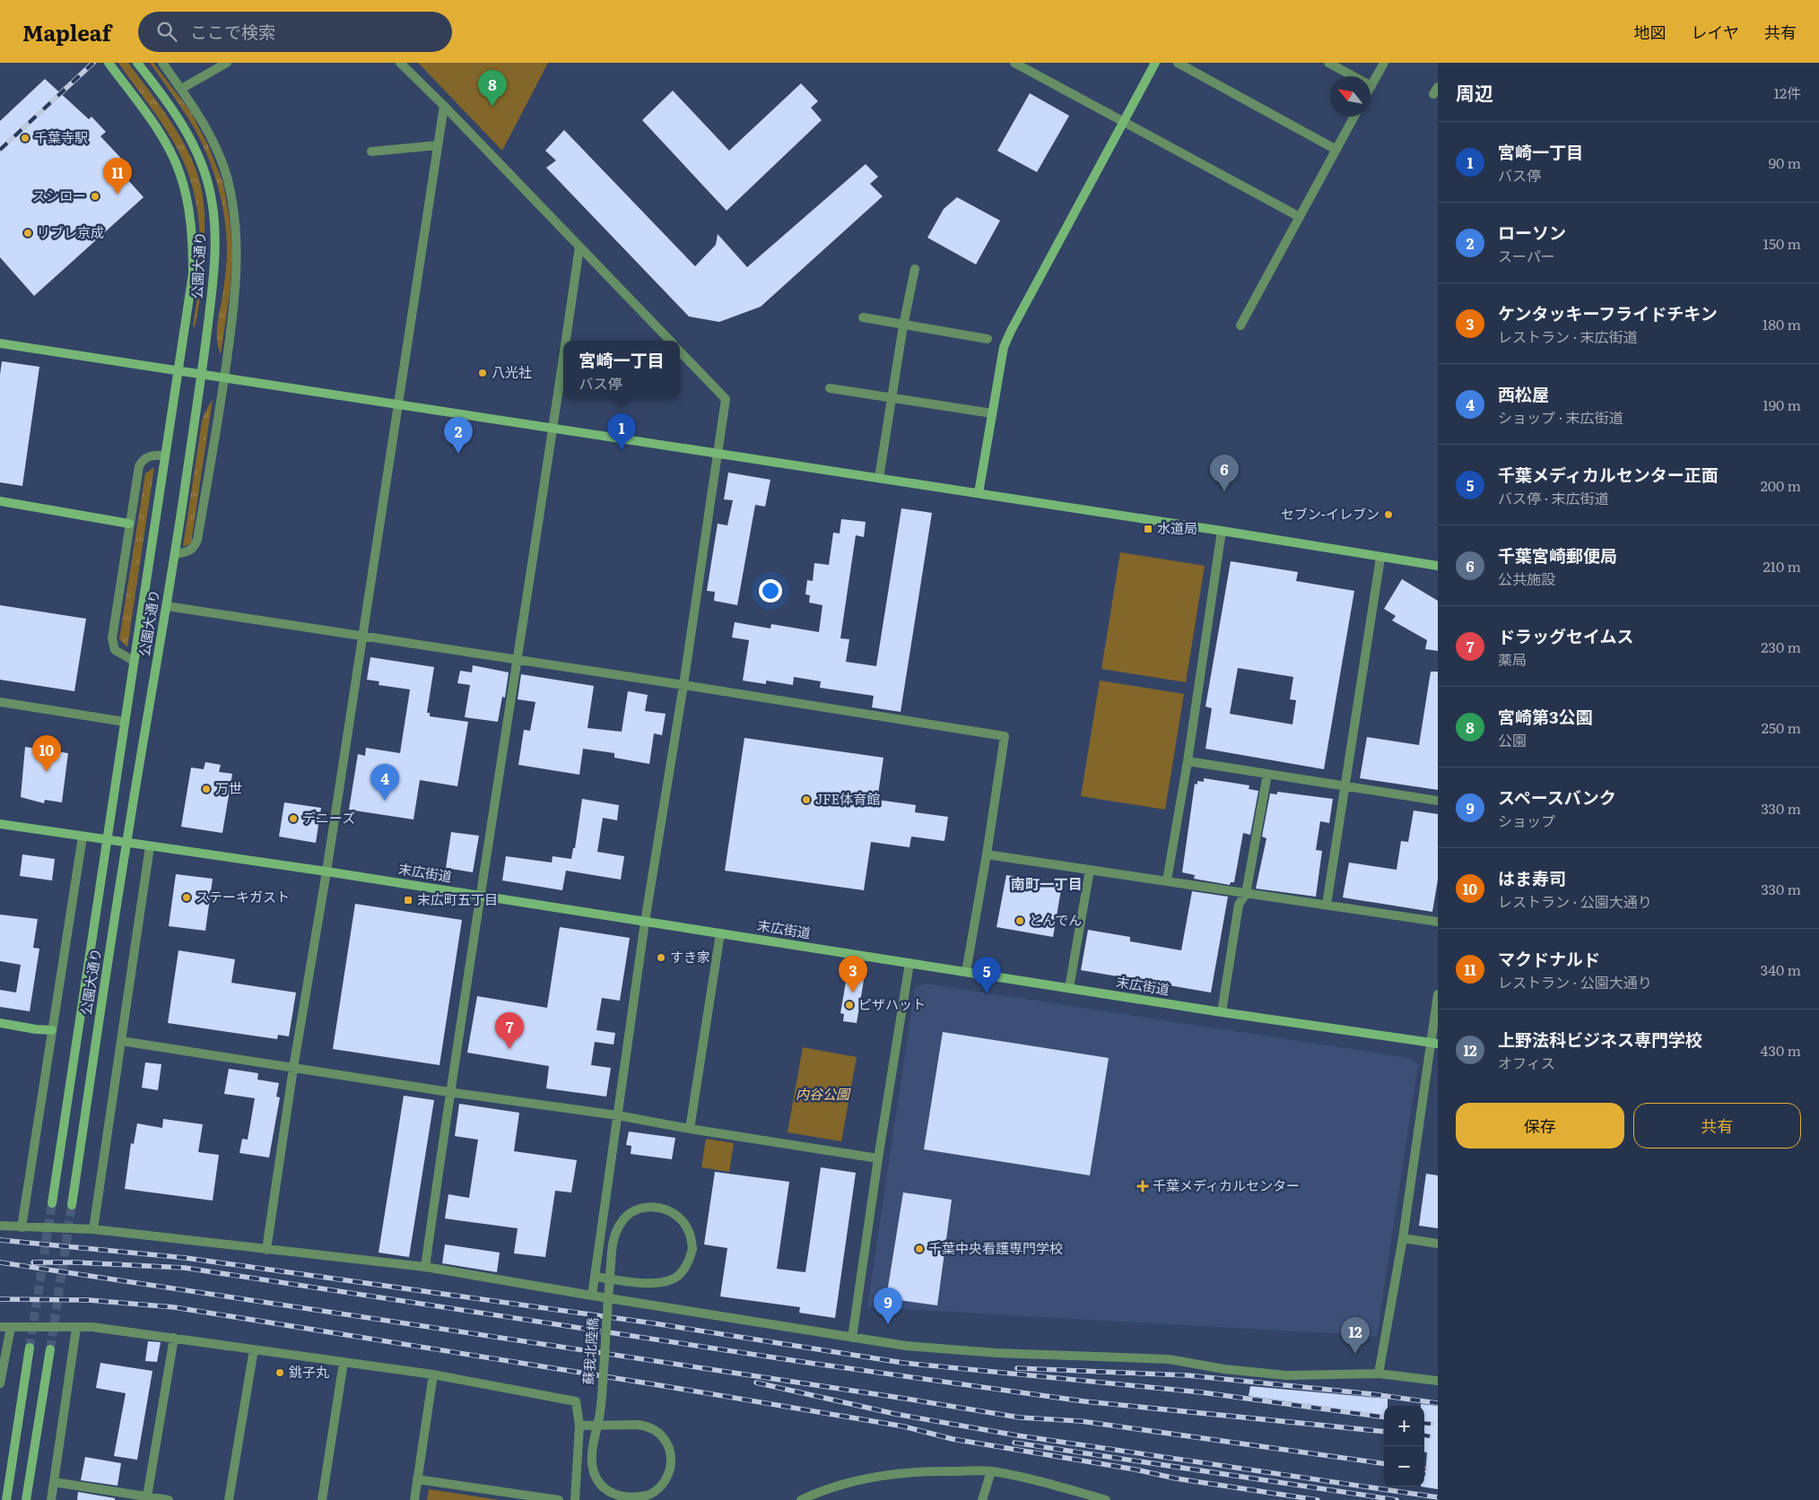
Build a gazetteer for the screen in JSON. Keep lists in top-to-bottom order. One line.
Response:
{"streets":{"street":["公園大通り","末広街道","蘇我北陸橋"]},"crossings":[["公園大通り","末広街道"]],"districts":["南町一丁目"],"parks":["内谷公園"],"places":{"other":["千葉寺駅","スシロー","リブレ京成","八光社","セブン-イレブン","万世","JFE体育館","デニーズ","ステーキガスト","とんでん","すき家","ピザハット","千葉中央看護専門学校","銚子丸"],"transit":["水道局","末広町五丁目"],"health":["千葉メディカルセンター"]},"north":"top left","page":{"header":"Mapleaf","search":"ここで検索","nav":["地図","レイヤ","共有"],"heading":["周辺","12件"],"pins":["8","11","1","2","6","10","4","3","5","7","9","12"],"list":[{"mark":"1","name":"宮崎一丁目","note":"バス停","value":"90 m"},{"mark":"2","name":"ローソン","note":"スーパー","value":"150 m"},{"mark":"3","name":"ケンタッキーフライドチキン","note":"レストラン · 末広街道","value":"180 m"},{"mark":"4","name":"西松屋","note":"ショップ · 末広街道","value":"190 m"},{"mark":"5","name":"千葉メディカルセンター正面","note":"バス停 · 末広街道","value":"200 m"},{"mark":"6","name":"千葉宮崎郵便局","note":"公共施設","value":"210 m"},{"mark":"7","name":"ドラッグセイムス","note":"薬局","value":"230 m"},{"mark":"8","name":"宮崎第3公園","note":"公園","value":"250 m"},{"mark":"9","name":"スペースバンク","note":"ショップ","value":"330 m"},{"mark":"10","name":"はま寿司","note":"レストラン · 公園大通り","value":"330 m"},{"mark":"11","name":"マクドナルド","note":"レストラン · 公園大通り","value":"340 m"},{"mark":"12","name":"上野法科ビジネス専門学校","note":"オフィス","value":"430 m"}],"popup":["宮崎一丁目","バス停"],"buttons":["保存","共有"],"map_buttons":["+","−"]}}
